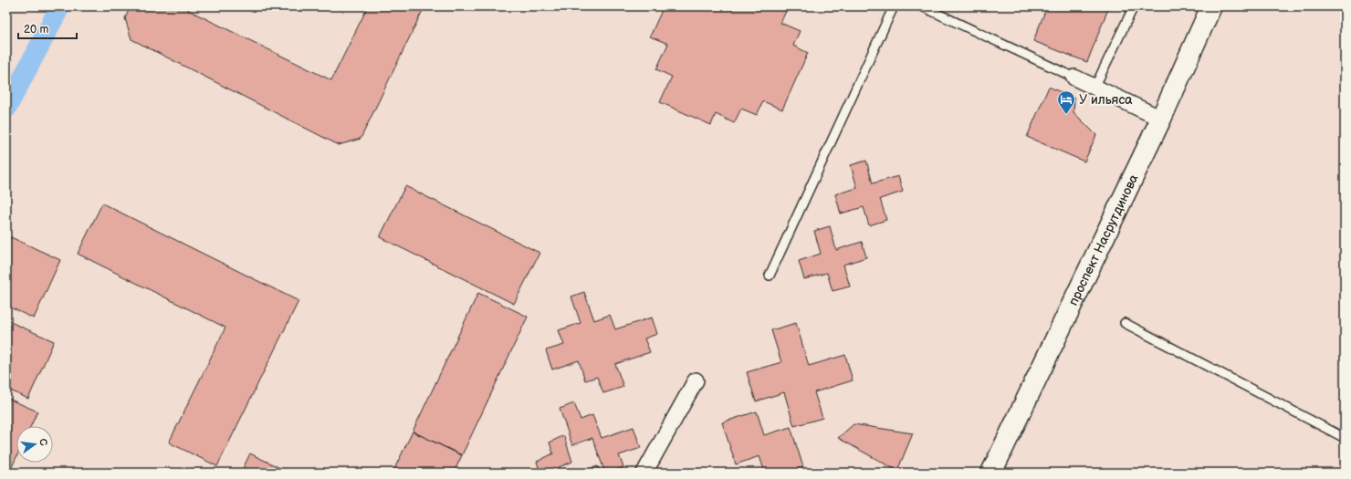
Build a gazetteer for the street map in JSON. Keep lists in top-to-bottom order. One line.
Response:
{"streets":{"main road":["проспект Насрутдинова"]},"places":{"hotel":["У ильяса"]},"scale_bar":"20 m","north":"right"}
